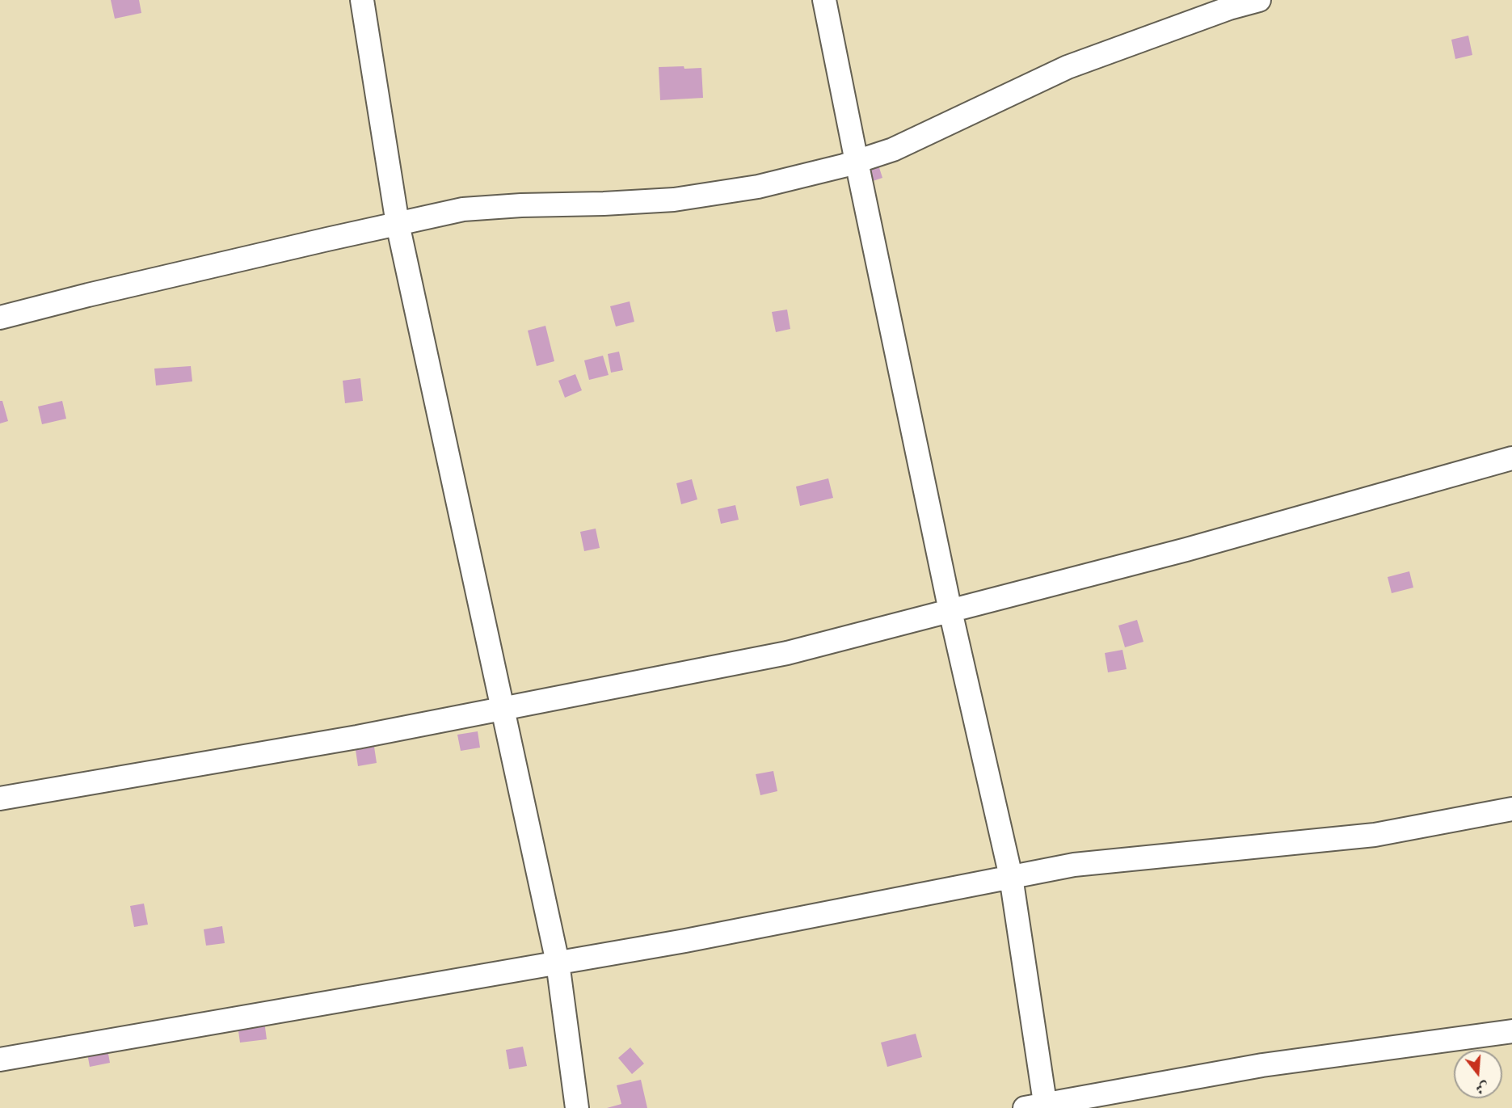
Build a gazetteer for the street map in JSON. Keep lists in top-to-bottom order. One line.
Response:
{"north":"bottom"}
